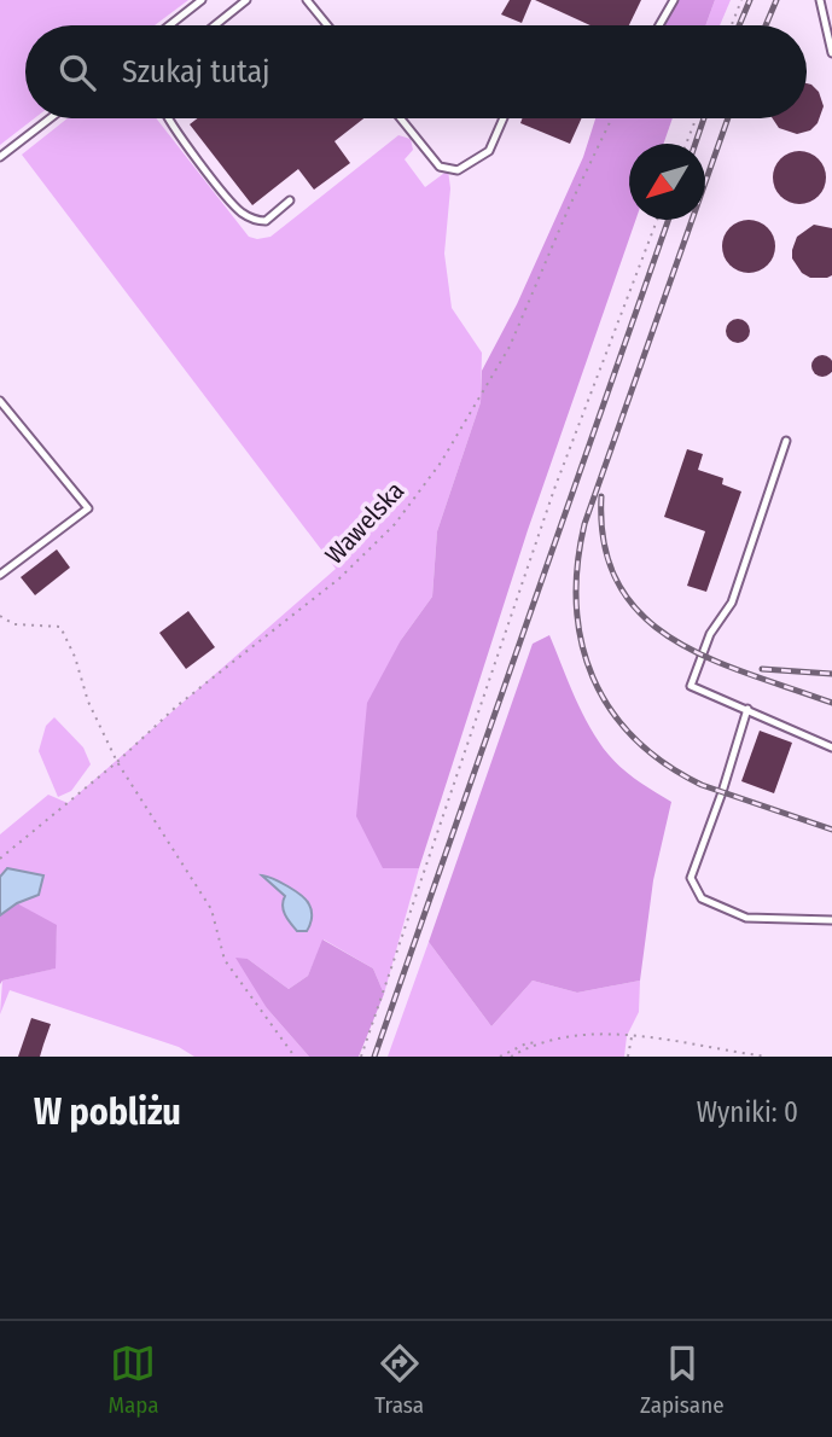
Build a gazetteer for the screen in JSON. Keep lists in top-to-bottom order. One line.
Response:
{"streets":{"path":["Wawelska"]},"north":"bottom left","page":{"search":"Szukaj tutaj","heading":["W pobliżu","Wyniki: 0"],"nav":["Mapa","Trasa","Zapisane"]}}
